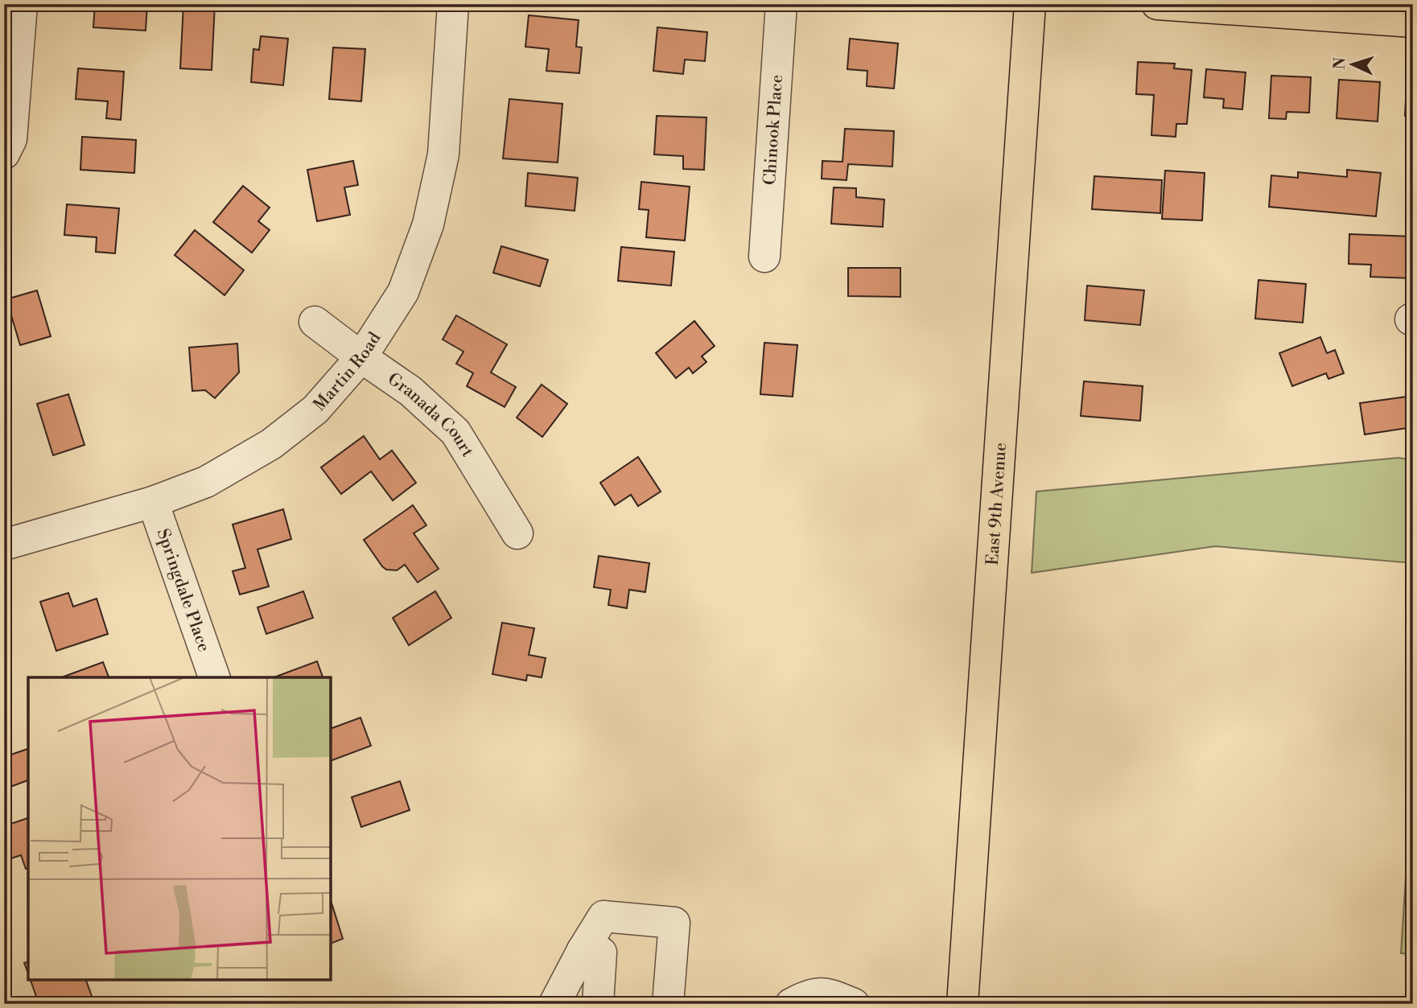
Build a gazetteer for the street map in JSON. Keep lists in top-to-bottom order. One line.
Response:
{"streets":{"main road":["East 9th Avenue"],"street":["Chinook Place","Martin Road","Granada Court","Springdale Place"]},"crossings":[["Martin Road","Granada Court"],["Martin Road","Springdale Place"]],"north":"left"}
